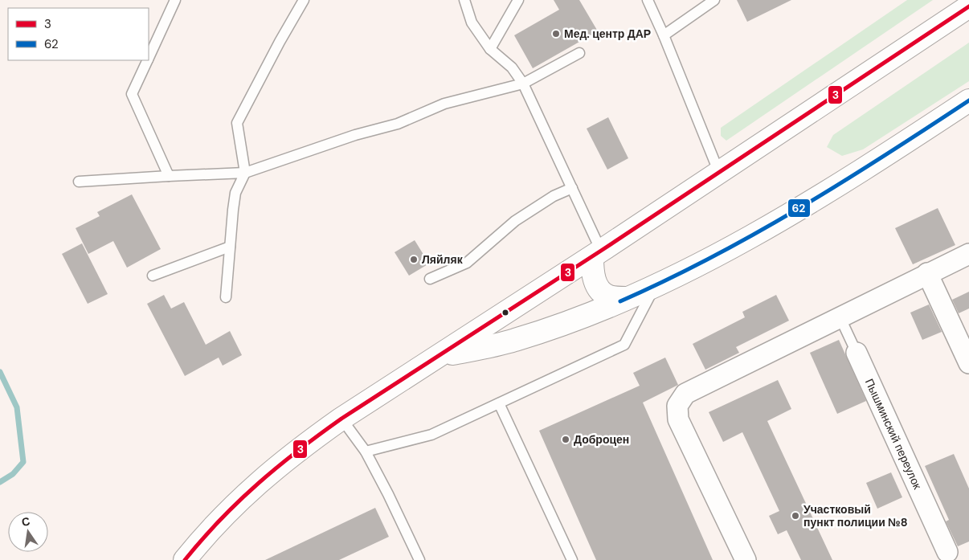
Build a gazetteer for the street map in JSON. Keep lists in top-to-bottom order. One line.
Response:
{"streets":{"street":["Пышминский переулок"]},"places":["Мед. центр ДАР","Ляйляк","Доброцен","Участковый пункт полиции №8"],"lines":["transit line 3","transit line 62"],"legend":["3","62"],"north":"top"}
